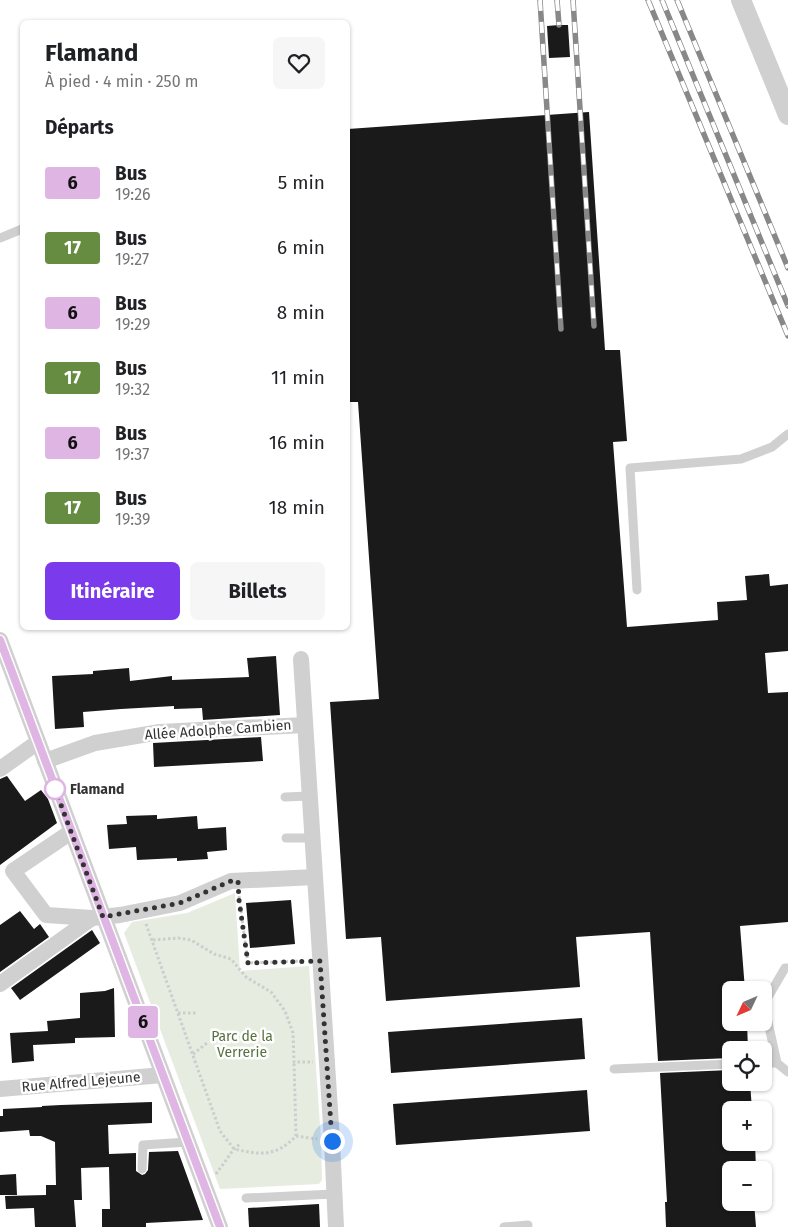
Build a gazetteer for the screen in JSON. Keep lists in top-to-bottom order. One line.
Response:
{"streets":{"street":["Allée Adolphe Cambien","Rue Alfred Lejeune"]},"parks":["Parc de la Verrerie"],"places":["Flamand"],"lines":["bus line 6"],"north":"bottom left","page":{"on_map":"6","heading":[["Flamand","À pied · 4 min · 250 m"],"Départs"],"list":[{"mark":"6","name":"Bus","note":"19:26","value":"5 min"},{"mark":"17","name":"Bus","note":"19:27","value":"6 min"},{"mark":"6","name":"Bus","note":"19:29","value":"8 min"},{"mark":"17","name":"Bus","note":"19:32","value":"11 min"},{"mark":"6","name":"Bus","note":"19:37","value":"16 min"},{"mark":"17","name":"Bus","note":"19:39","value":"18 min"}],"buttons":["Itinéraire","Billets"],"map_buttons":["+","−"]}}
